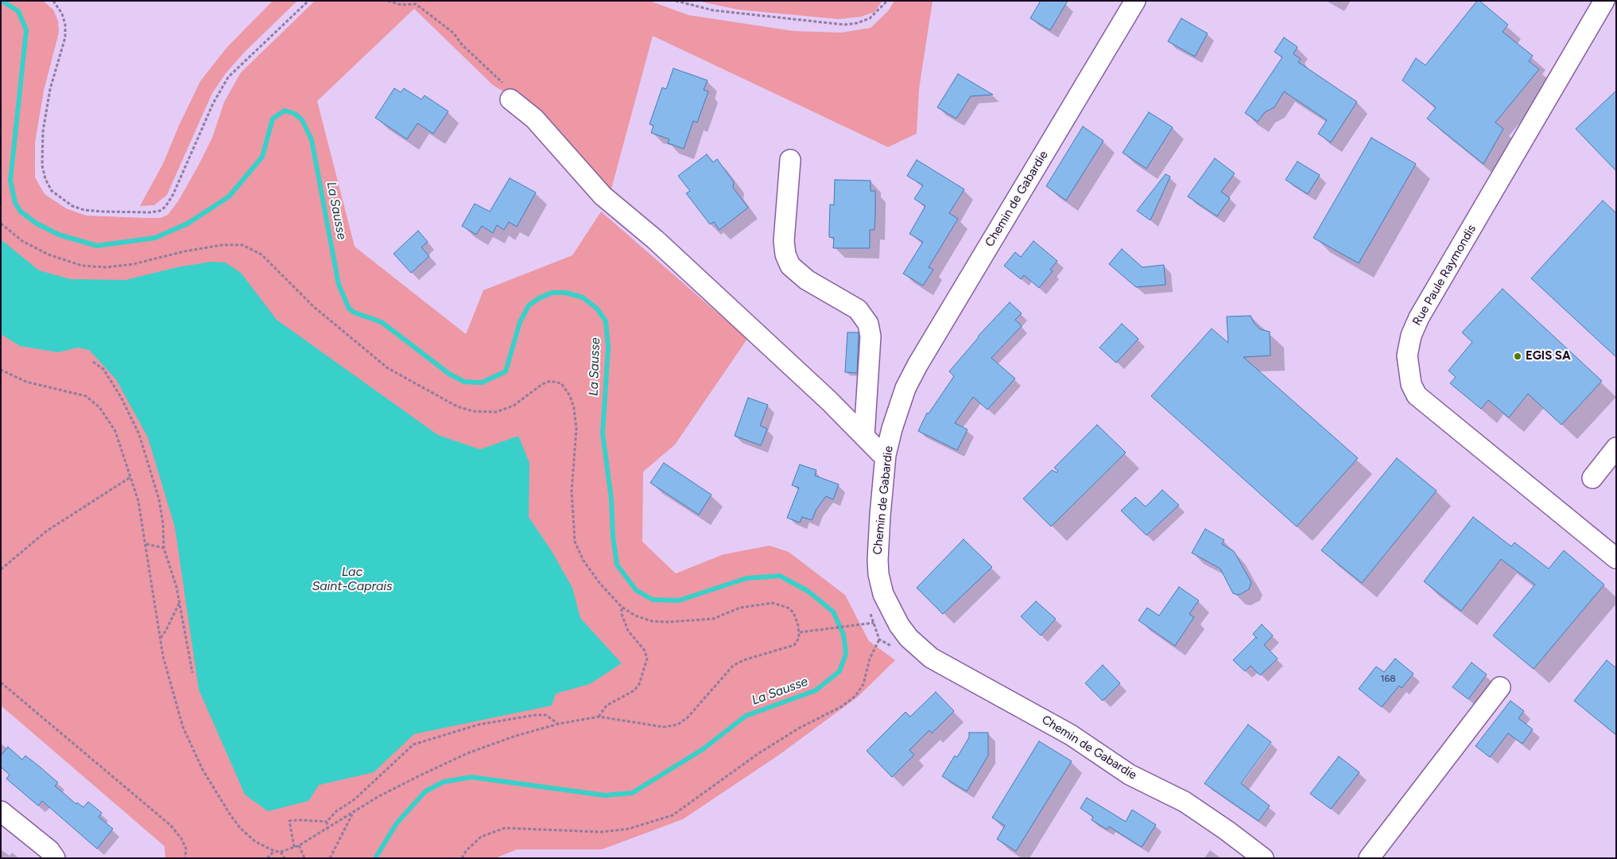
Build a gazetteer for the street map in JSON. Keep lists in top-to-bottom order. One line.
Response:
{"streets":{"street":["Chemin de Gabardie","Rue Paule Raymondis"]},"water":["La Sausse","Lac Saint-Caprais"],"places":["EGIS SA"],"house_numbers":["168"]}
